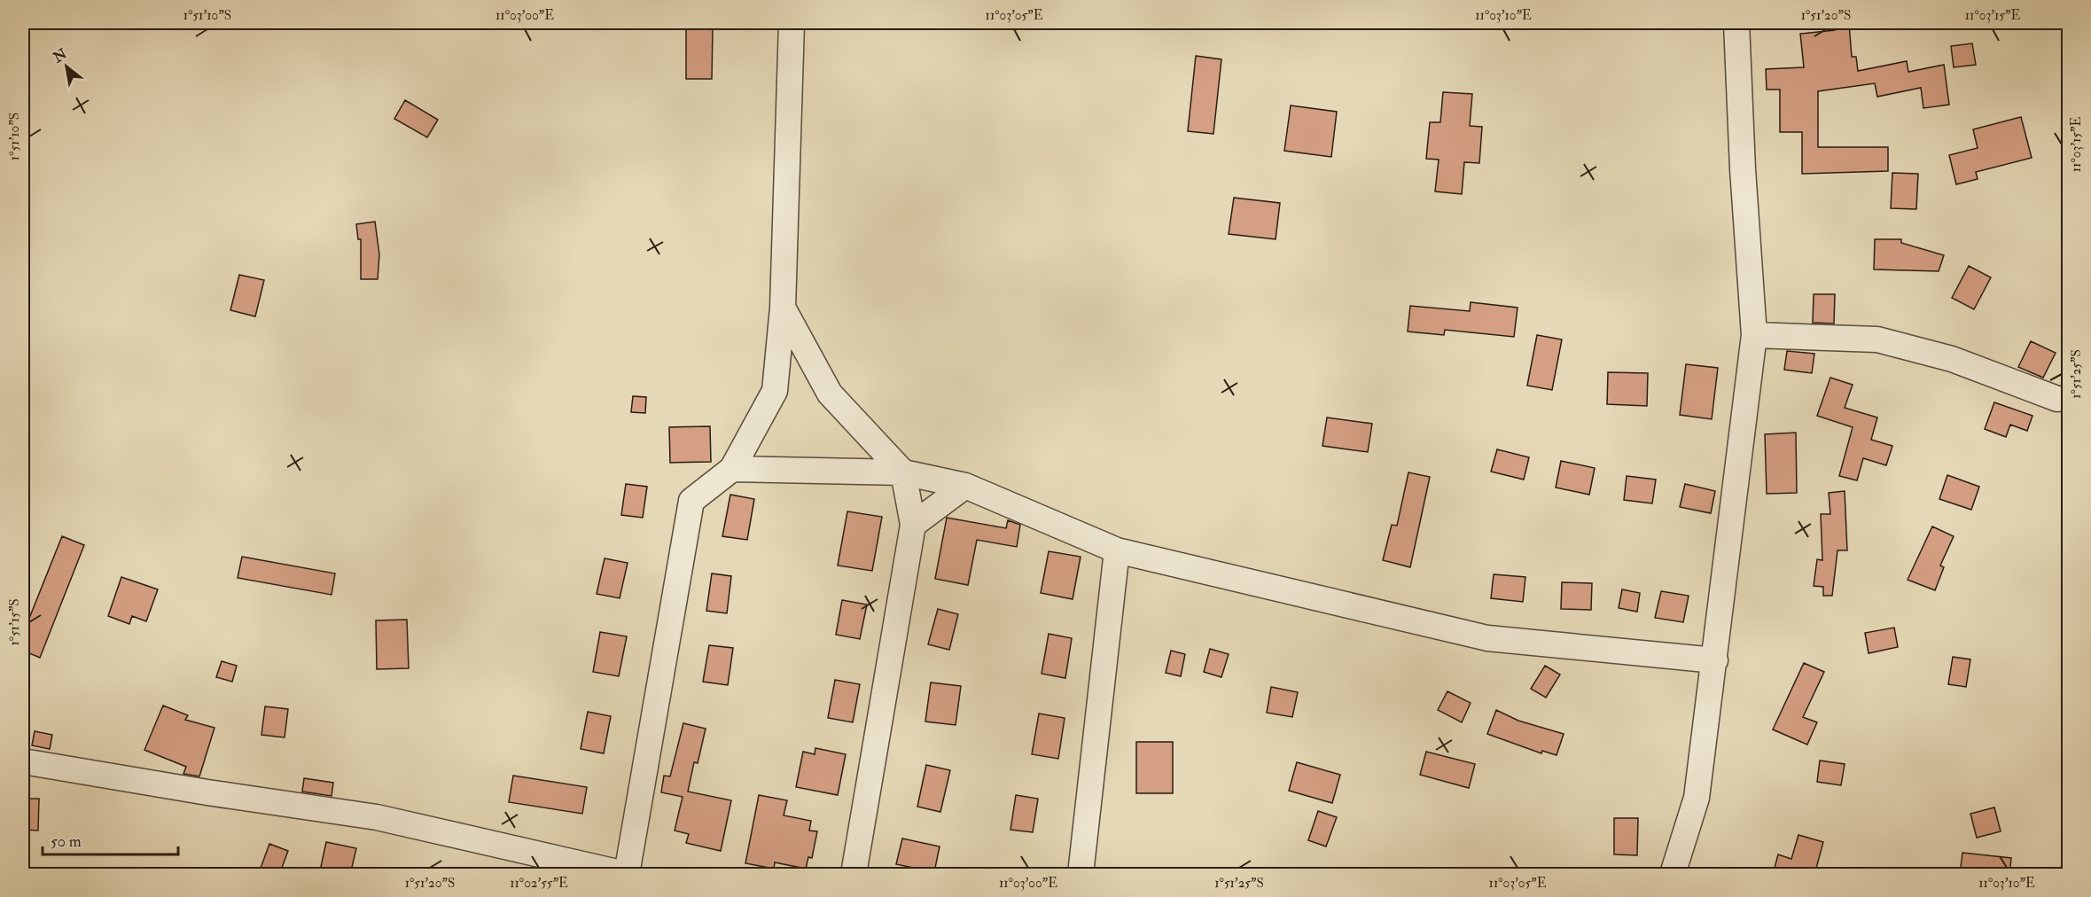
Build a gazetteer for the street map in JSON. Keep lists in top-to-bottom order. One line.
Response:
{"scale_bar":"50 m","north":"top left","coordinates":["1°51'10\"S","11°03'00\"E","11°03'05\"E","11°03'10\"E","1°51'20\"S","11°03'15\"E","1°51'25\"S","1°51'15\"S","11°02'55\"E"]}
